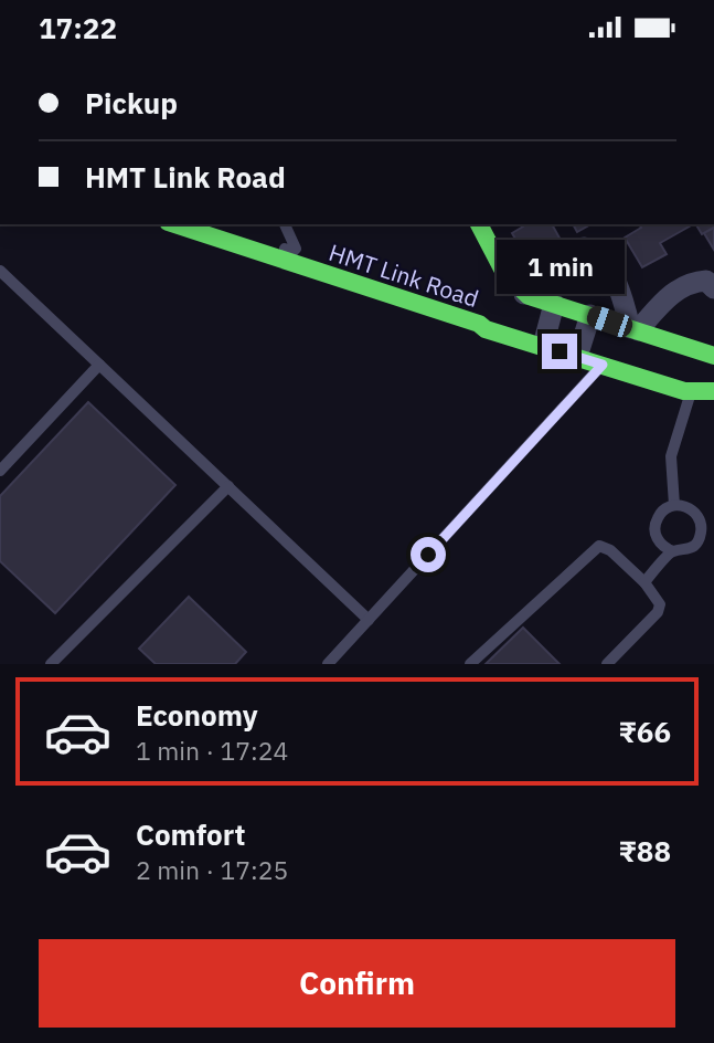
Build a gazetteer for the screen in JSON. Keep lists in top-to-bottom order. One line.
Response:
{"streets":{"street":["HMT Link Road"]},"page":{"status":"17:22","banner":["Pickup","HMT Link Road"],"bubble":"1 min","list":[{"name":"Economy","note":"1 min · 17:24","value":"₹66"},{"name":"Comfort","note":"2 min · 17:25","value":"₹88"}],"buttons":"Confirm"}}
